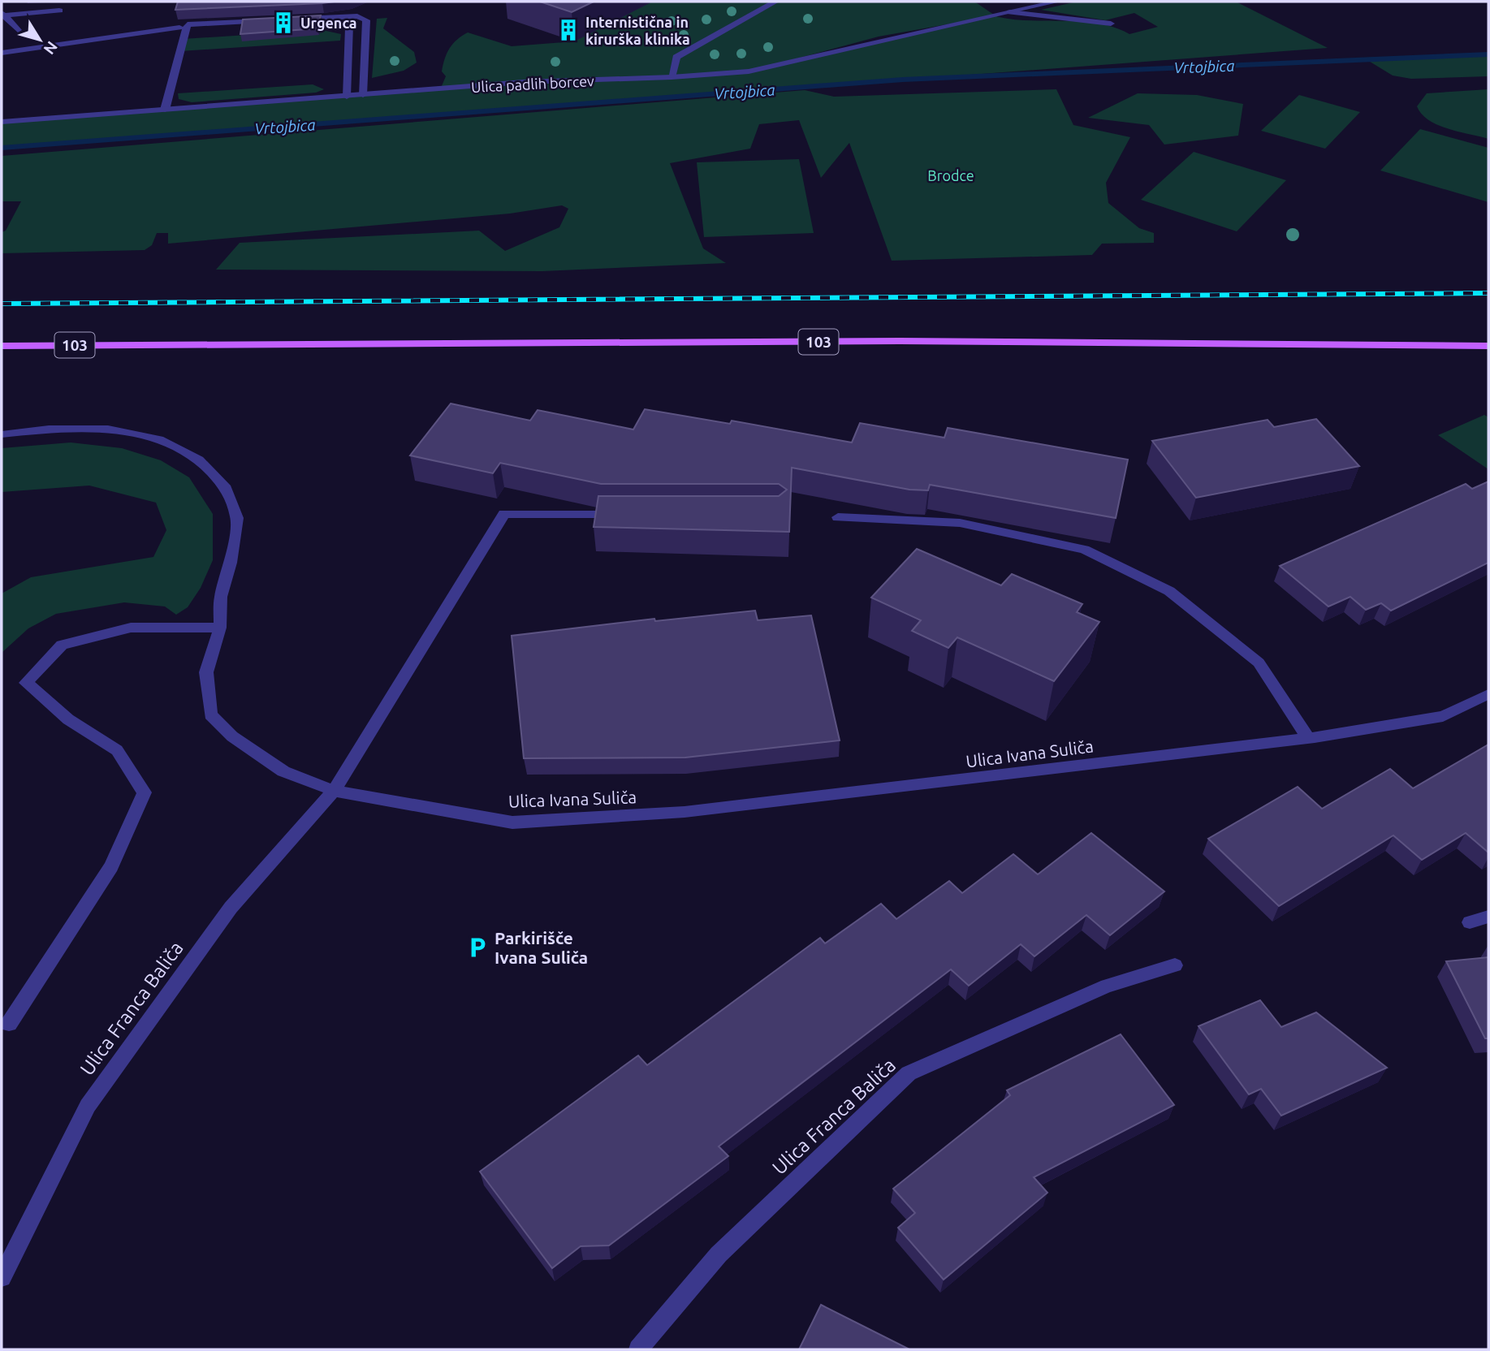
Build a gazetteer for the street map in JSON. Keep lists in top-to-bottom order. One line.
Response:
{"streets":{"main road":["103"],"street":["Ulica padlih borcev","Ulica Ivana Suliča","Ulica Franca Baliča"]},"crossings":[["Ulica Ivana Suliča","Ulica Franca Baliča"]],"water":["Vrtojbica"],"parks":["Brodce"],"places":{"building":["Urgenca","Internistična in kirurška klinika"],"parking":["Parkirišče Ivana Suliča"]},"north":"bottom right"}
